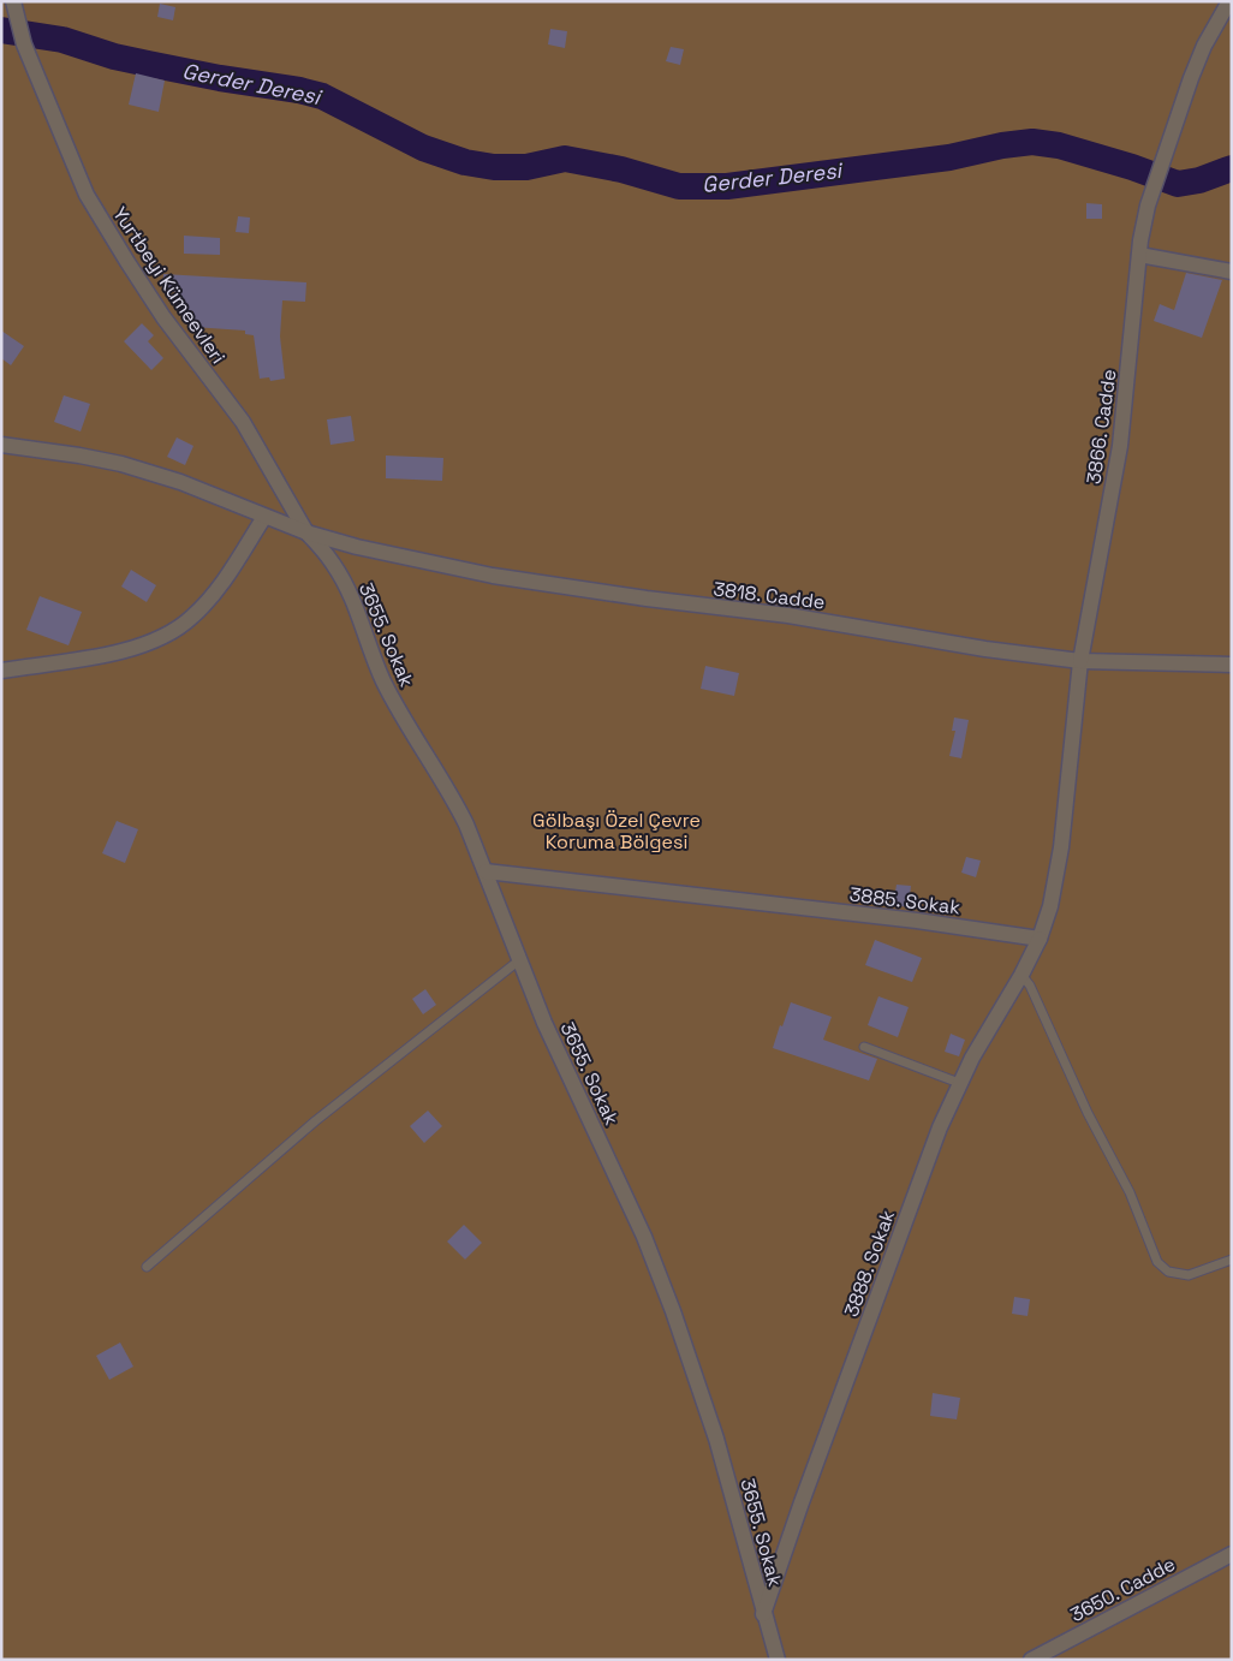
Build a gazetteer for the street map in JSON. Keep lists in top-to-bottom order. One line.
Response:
{"streets":{"street":["Yurtbeyi Kümeevleri","3866. Cadde","3818. Cadde","3655. Sokak","3885. Sokak","3888. Sokak","3650. Cadde"]},"crossings":[["Yurtbeyi Kümeevleri","3818. Cadde"],["Yurtbeyi Kümeevleri","3655. Sokak"],["3866. Cadde","3818. Cadde"],["3818. Cadde","3655. Sokak"],["3655. Sokak","3885. Sokak"],["3655. Sokak","3888. Sokak"],["3885. Sokak","3888. Sokak"]],"water":["Gerder Deresi"],"parks":["Gölbaşı Özel Çevre Koruma Bölgesi"]}
